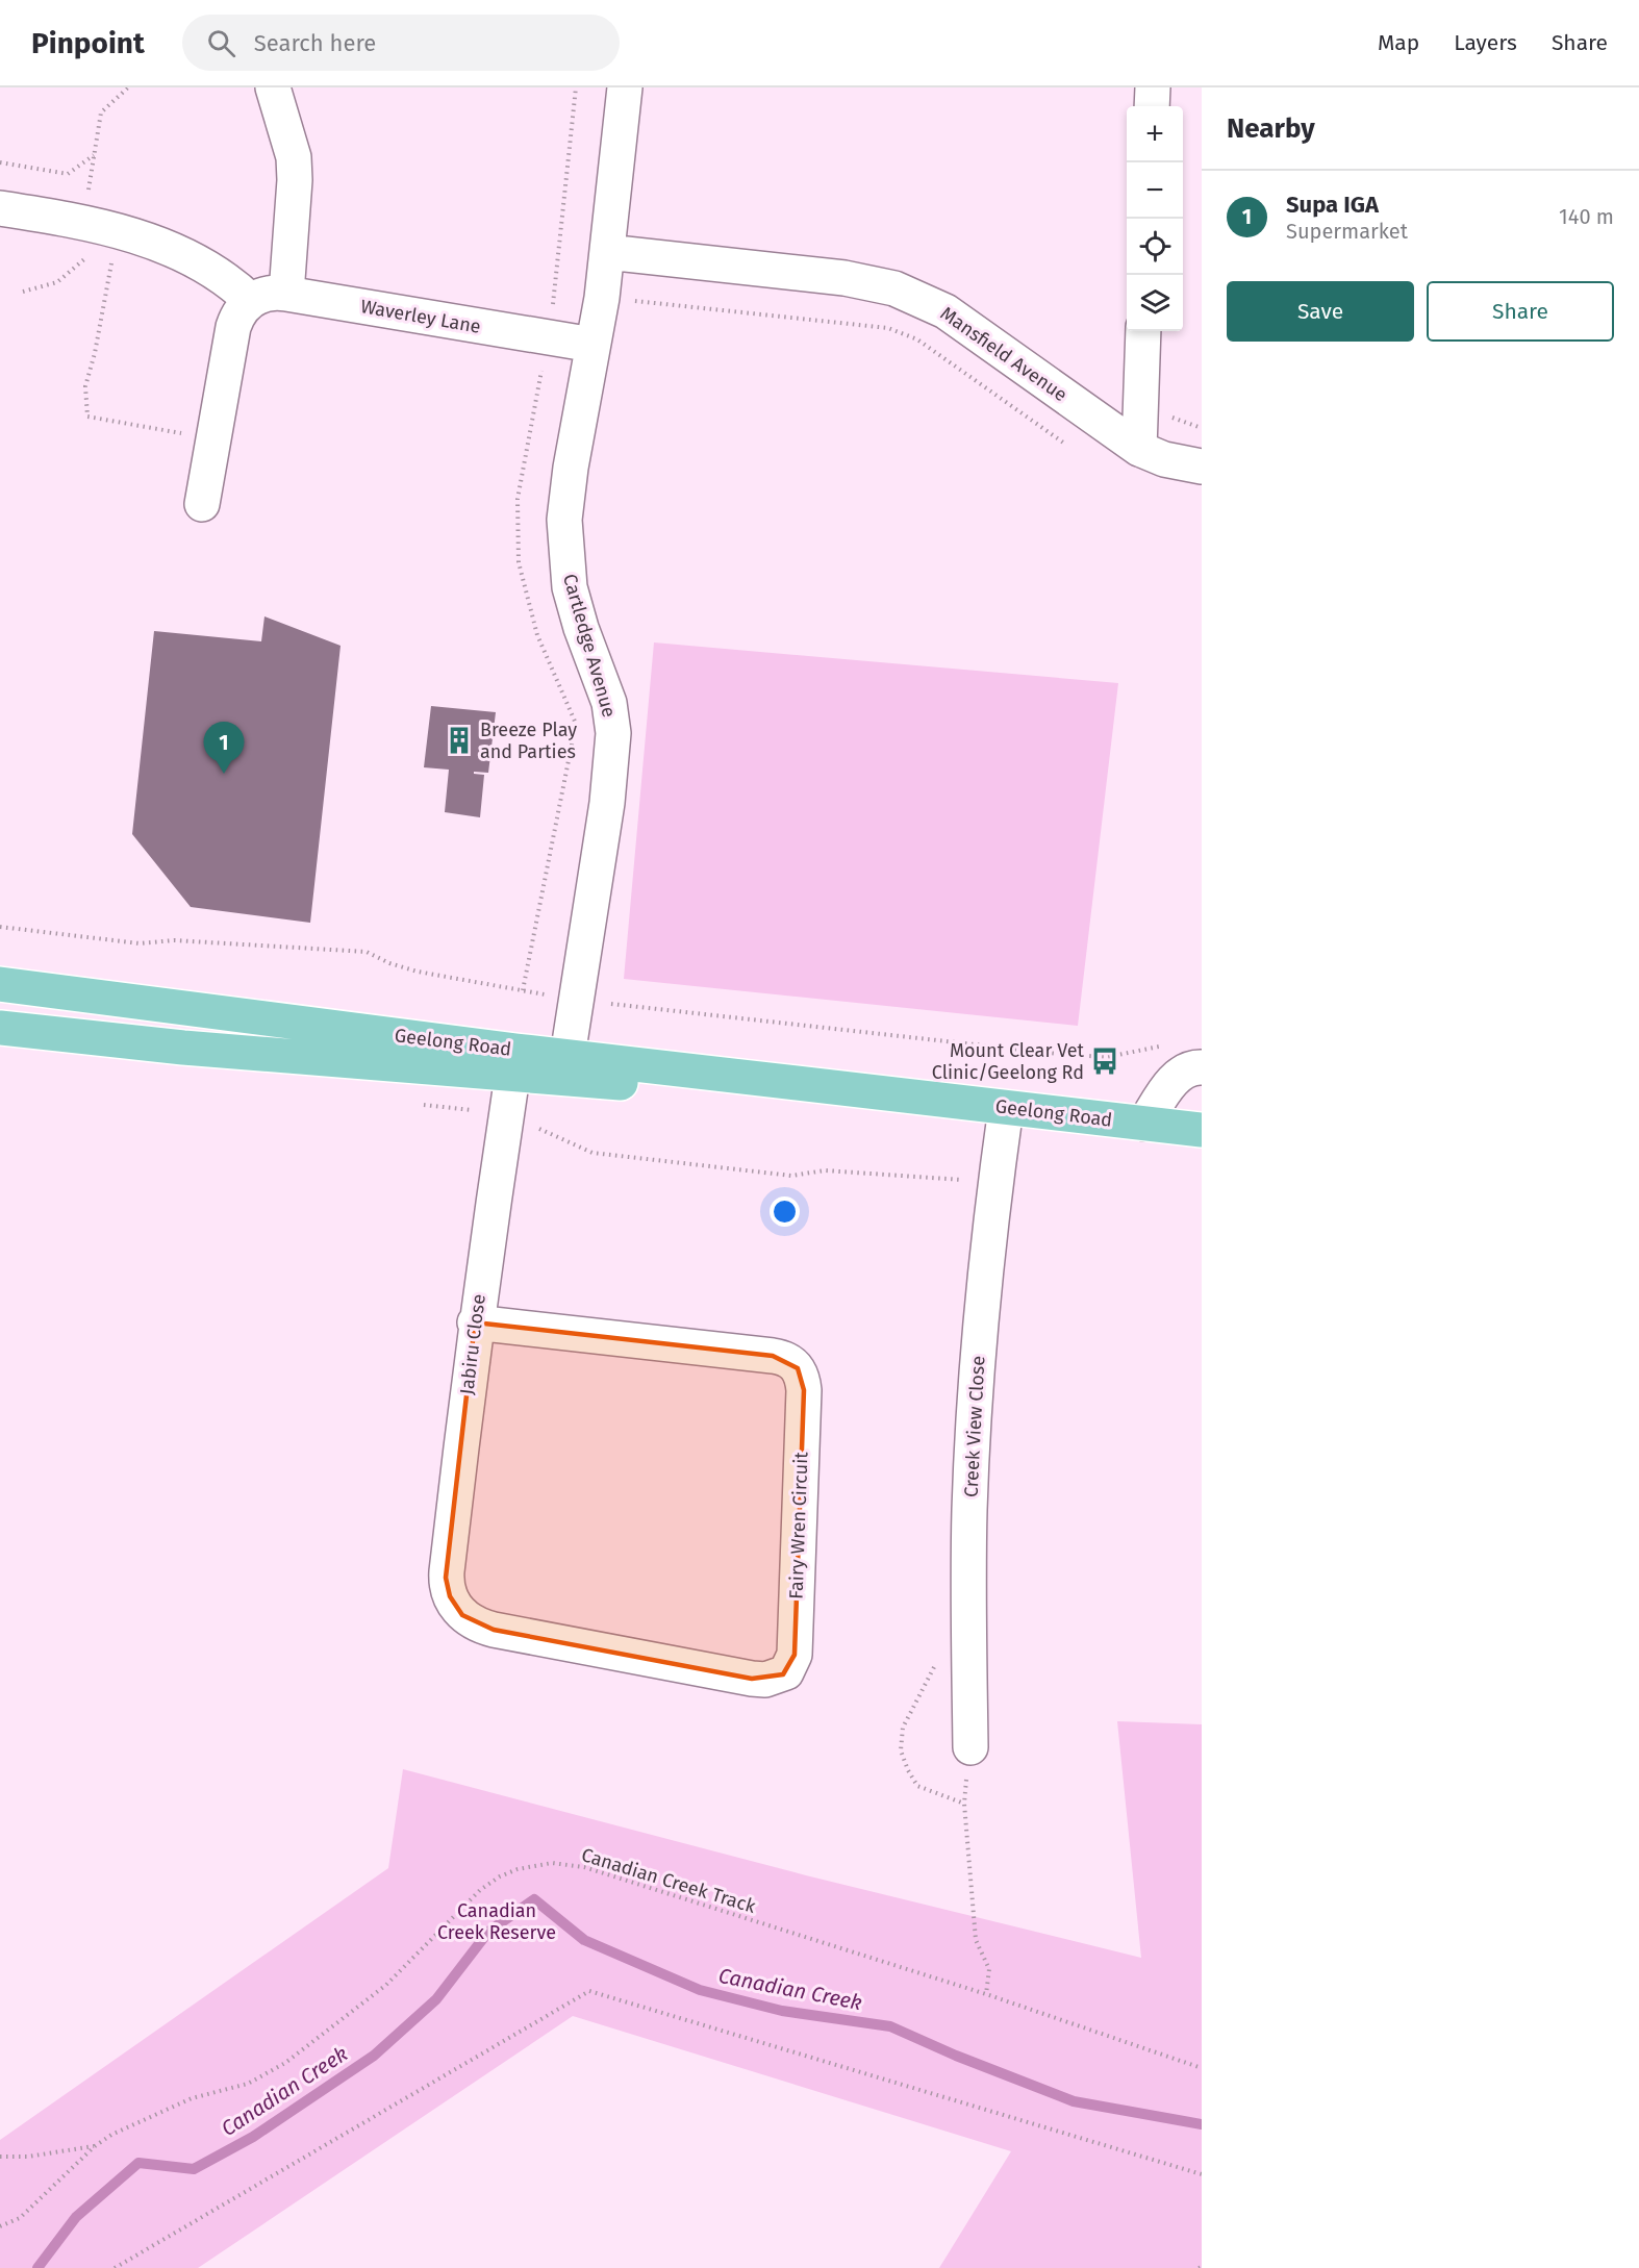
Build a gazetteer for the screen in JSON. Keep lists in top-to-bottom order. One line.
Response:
{"streets":{"main road":["Geelong Road"],"street":["Waverley Lane","Mansfield Avenue","Cartledge Avenue","Jabiru Close","Creek View Close","Fairy Wren Circuit"],"path":["Canadian Creek Track"]},"crossings":[["Waverley Lane","Cartledge Avenue"],["Mansfield Avenue","Cartledge Avenue"],["Cartledge Avenue","Geelong Road"],["Geelong Road","Jabiru Close"],["Geelong Road","Creek View Close"],["Jabiru Close","Fairy Wren Circuit"]],"water":["Canadian Creek"],"parks":["Canadian Creek Reserve"],"places":{"building":["Breeze Play and Parties"],"bus stop":["Mount Clear Vet Clinic/Geelong Rd"]},"page":{"header":"Pinpoint","search":"Search here","nav":["Map","Layers","Share"],"heading":"Nearby","map_buttons":["+","−"],"list":[{"mark":"1","name":"Supa IGA","note":"Supermarket","value":"140 m"}],"buttons":["Save","Share"],"pins":"1"}}
